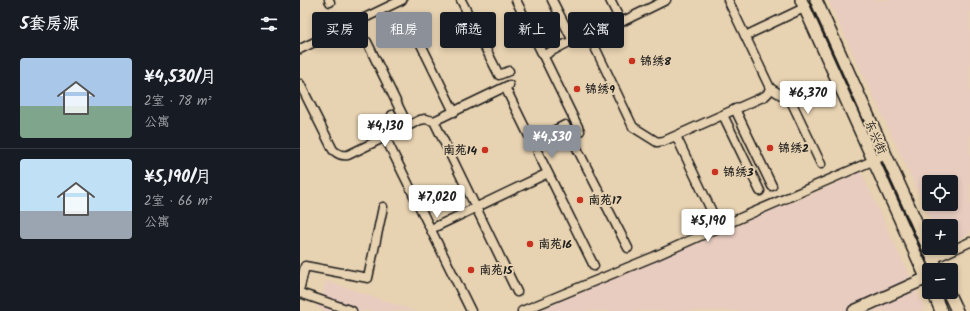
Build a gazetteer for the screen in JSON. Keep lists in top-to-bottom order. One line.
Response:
{"streets":{"main road":["东兴街"]},"places":["锦绣8","锦绣9","锦绣2","南苑14","锦绣3","南苑17","南苑16","南苑15"],"page":{"heading":"5套房源","chip":["买房","租房","筛选","新上","公寓"],"list":[{"name":"¥4,530/月","note":"2室 · 78 m² · 公寓"},{"name":"¥5,190/月","note":"2室 · 66 m² · 公寓"}],"price":["¥6,370","¥4,130","¥4,530","¥7,020","¥5,190"],"map_buttons":["+","−"]}}
